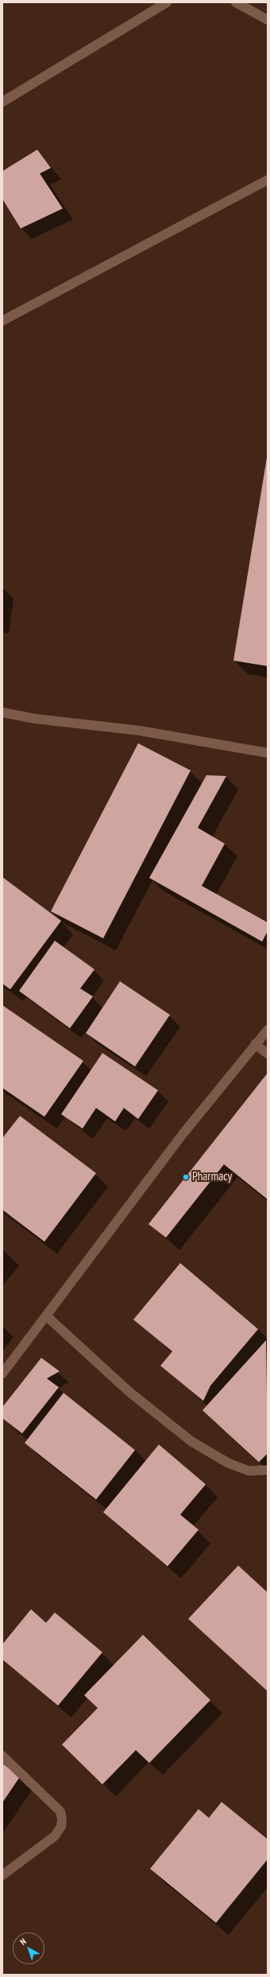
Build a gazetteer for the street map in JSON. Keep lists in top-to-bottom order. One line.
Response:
{"places":["Pharmacy"],"north":"top left"}
